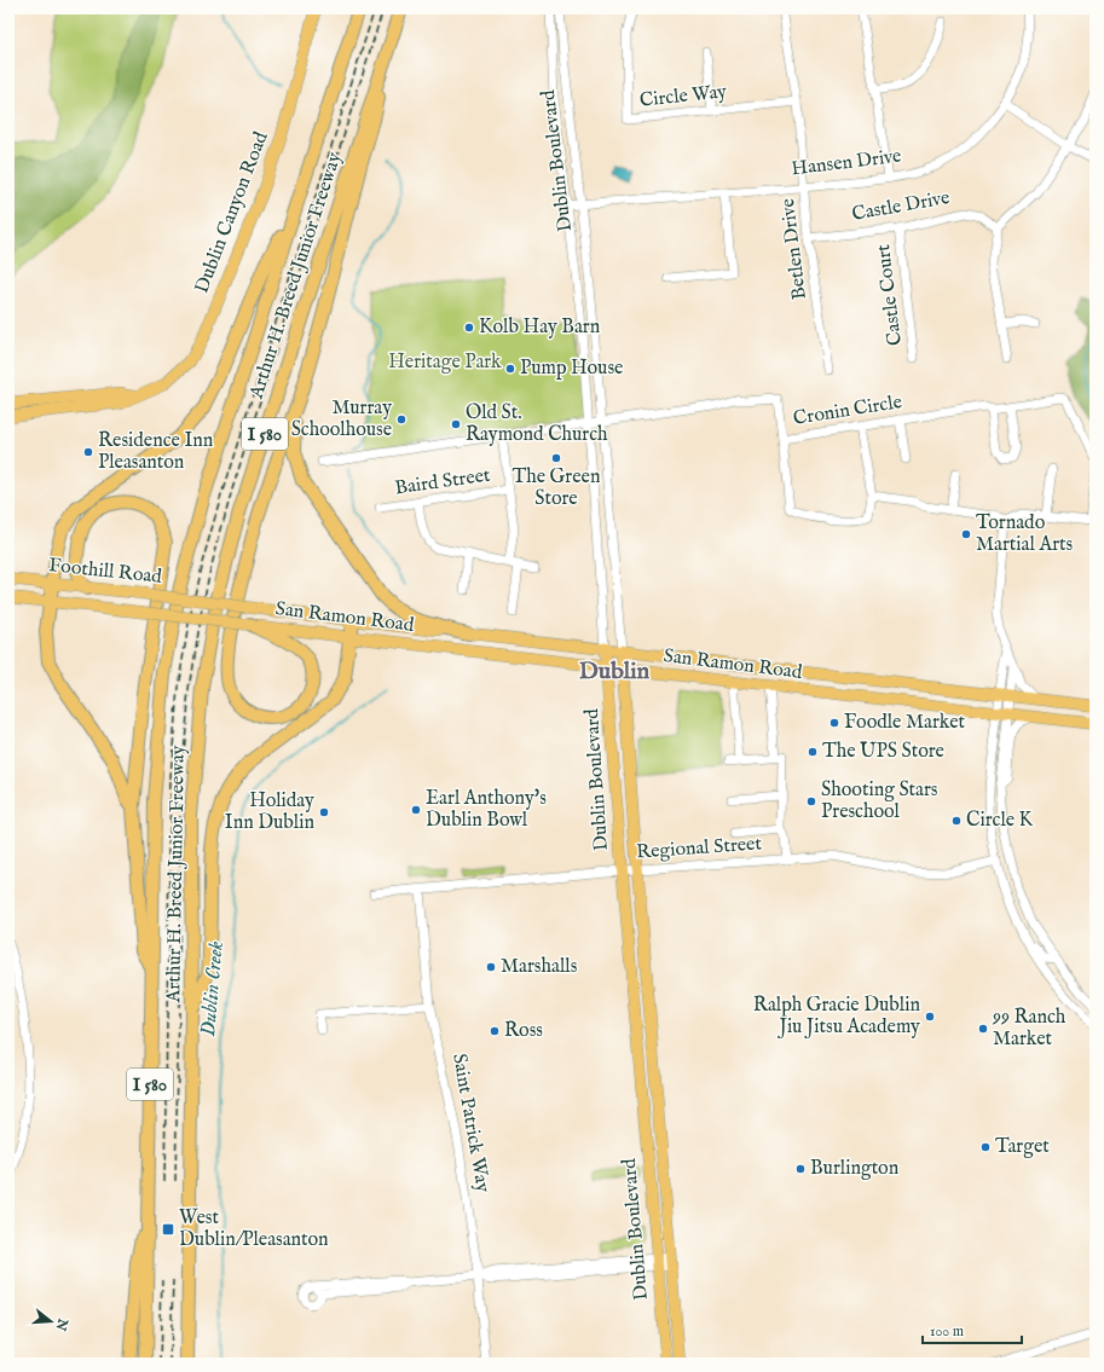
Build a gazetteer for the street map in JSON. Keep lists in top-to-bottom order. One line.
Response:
{"streets":{"highway":["Arthur H. Breed Junior Freeway","I 580"],"main road":["Dublin Boulevard","Dublin Canyon Road","Foothill Road","San Ramon Road"],"street":["Circle Way","Hansen Drive","Castle Drive","Betlen Drive","Castle Court","Cronin Circle","Baird Street","Regional Street","Saint Patrick Way"]},"crossings":[["Circle Way","Betlen Drive"],["Dublin Boulevard","Hansen Drive"],["Dublin Boulevard","San Ramon Road"],["Dublin Boulevard","Regional Street"],["Hansen Drive","Betlen Drive"],["Castle Drive","Betlen Drive"],["Castle Drive","Castle Court"],["Foothill Road","San Ramon Road"],["Regional Street","Saint Patrick Way"]],"districts":["Dublin"],"water":["Dublin Creek"],"parks":["Heritage Park"],"places":{"other":["Kolb Hay Barn","Pump House","Murray Schoolhouse","Old St. Raymond Church","Residence Inn Pleasanton","The Green Store","Tornado Martial Arts","Foodle Market","The UPS Store","Shooting Stars Preschool","Earl Anthony's Dublin Bowl","Holiday Inn Dublin","Circle K","Marshalls","Ralph Gracie Dublin Jiu Jitsu Academy","99 Ranch Market","Ross","Target","Burlington"],"transit":["West Dublin/Pleasanton"]},"scale_bar":"100 m","north":"right"}
